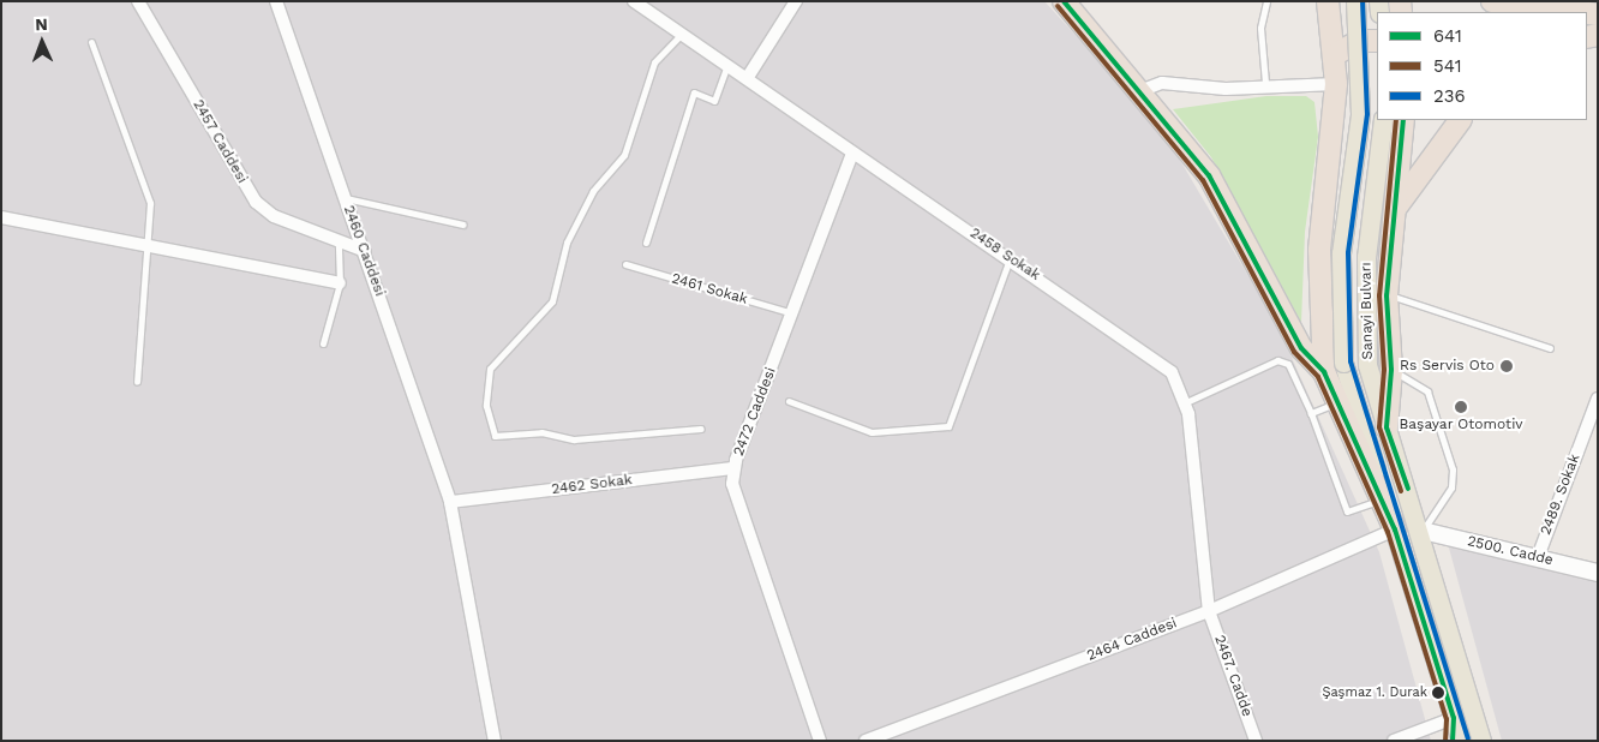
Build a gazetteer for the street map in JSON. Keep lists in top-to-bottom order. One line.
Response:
{"streets":{"main road":["Sanayi Bulvarı"],"street":["2457 Caddesi","2460 Caddesi","2458 Sokak","2472 Caddesi","2462 Sokak","2489. Sokak","2500. Cadde","2464 Caddesi","2467. Cadde"],"lane":["2461 Sokak"]},"crossings":[["2457 Caddesi","2460 Caddesi"],["2460 Caddesi","2462 Sokak"],["2458 Sokak","2472 Caddesi"],["2458 Sokak","2464 Caddesi"],["2458 Sokak","2467. Cadde"],["2461 Sokak","2472 Caddesi"],["Sanayi Bulvarı","2500. Cadde"],["Sanayi Bulvarı","2464 Caddesi"],["2472 Caddesi","2462 Sokak"],["2489. Sokak","2500. Cadde"],["2464 Caddesi","2467. Cadde"]],"places":["Rs Servis Oto","Başayar Otomotiv","Şaşmaz 1. Durak"],"lines":["transit line 641","transit line 236","transit line 541"],"legend":["641","541","236"],"north":"top"}
